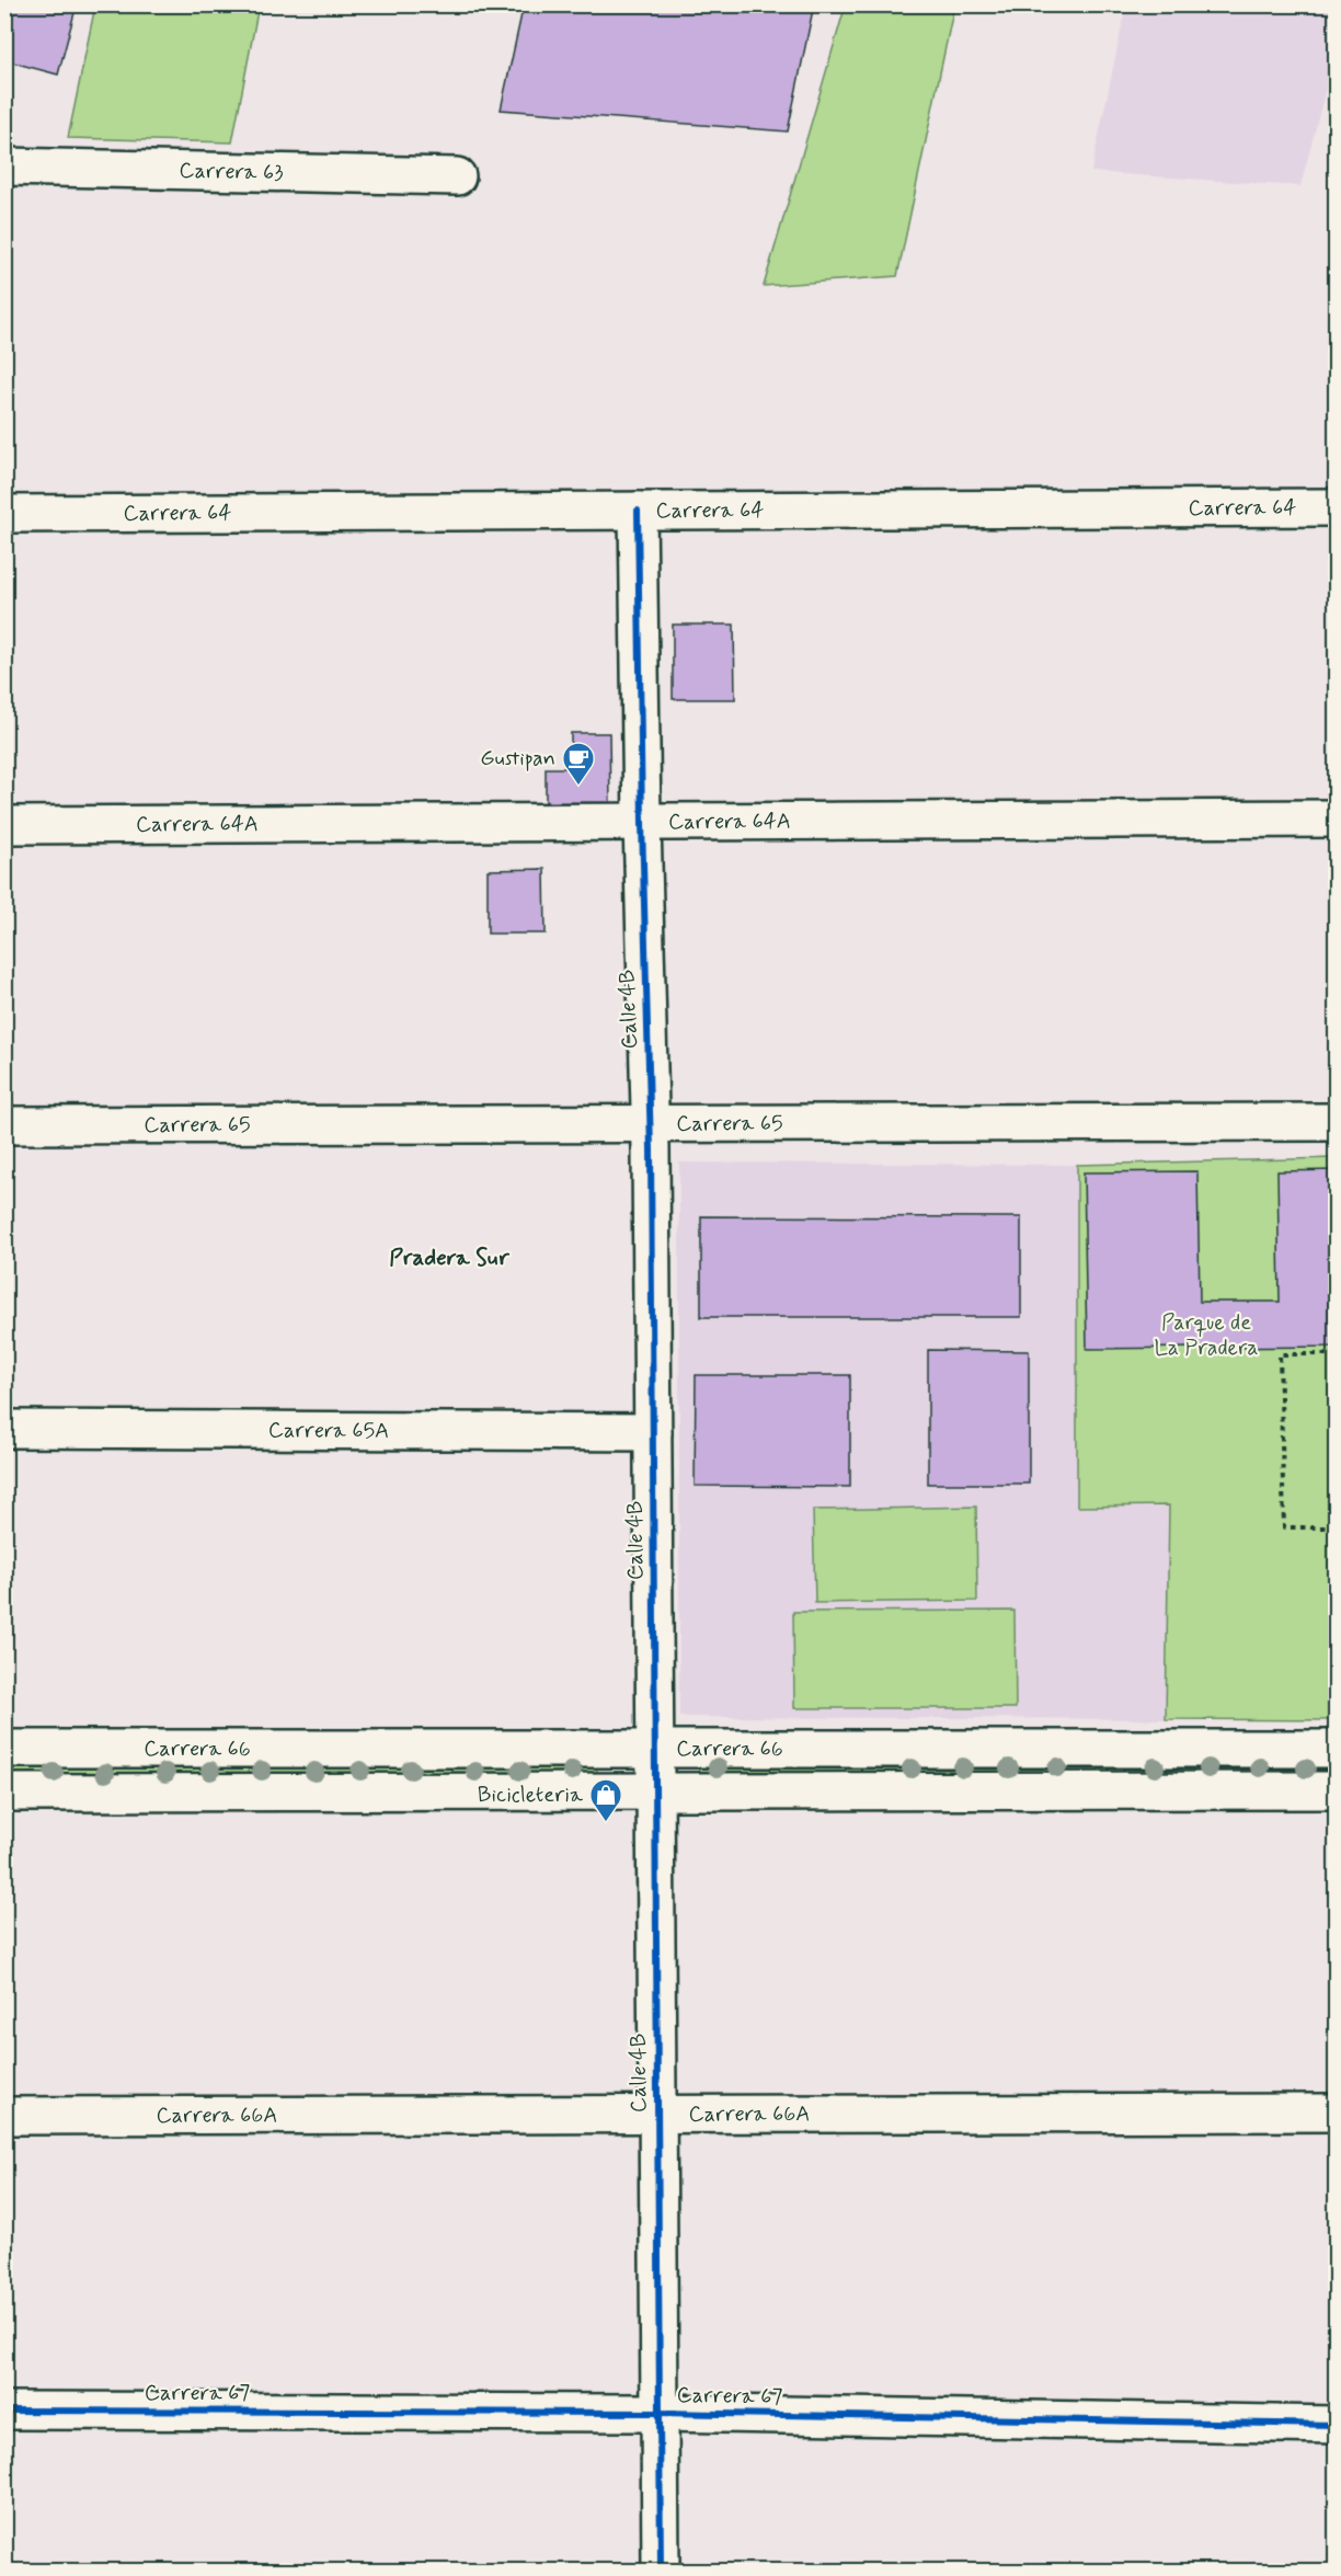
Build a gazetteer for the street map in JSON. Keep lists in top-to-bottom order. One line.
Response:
{"streets":{"street":["Carrera 63","Carrera 64","Carrera 64A","Calle 4B","Carrera 65","Carrera 65A","Carrera 66","Carrera 66A","Carrera 67"]},"crossings":[["Carrera 64","Calle 4B"],["Carrera 64A","Calle 4B"],["Calle 4B","Carrera 65"],["Calle 4B","Carrera 65A"],["Calle 4B","Carrera 66"],["Calle 4B","Carrera 66A"],["Calle 4B","Carrera 67"]],"districts":["Pradera Sur"],"parks":["Parque de La Pradera"],"places":{"cafe":["Gustipan"],"shop":["Bicicleteria"]}}
